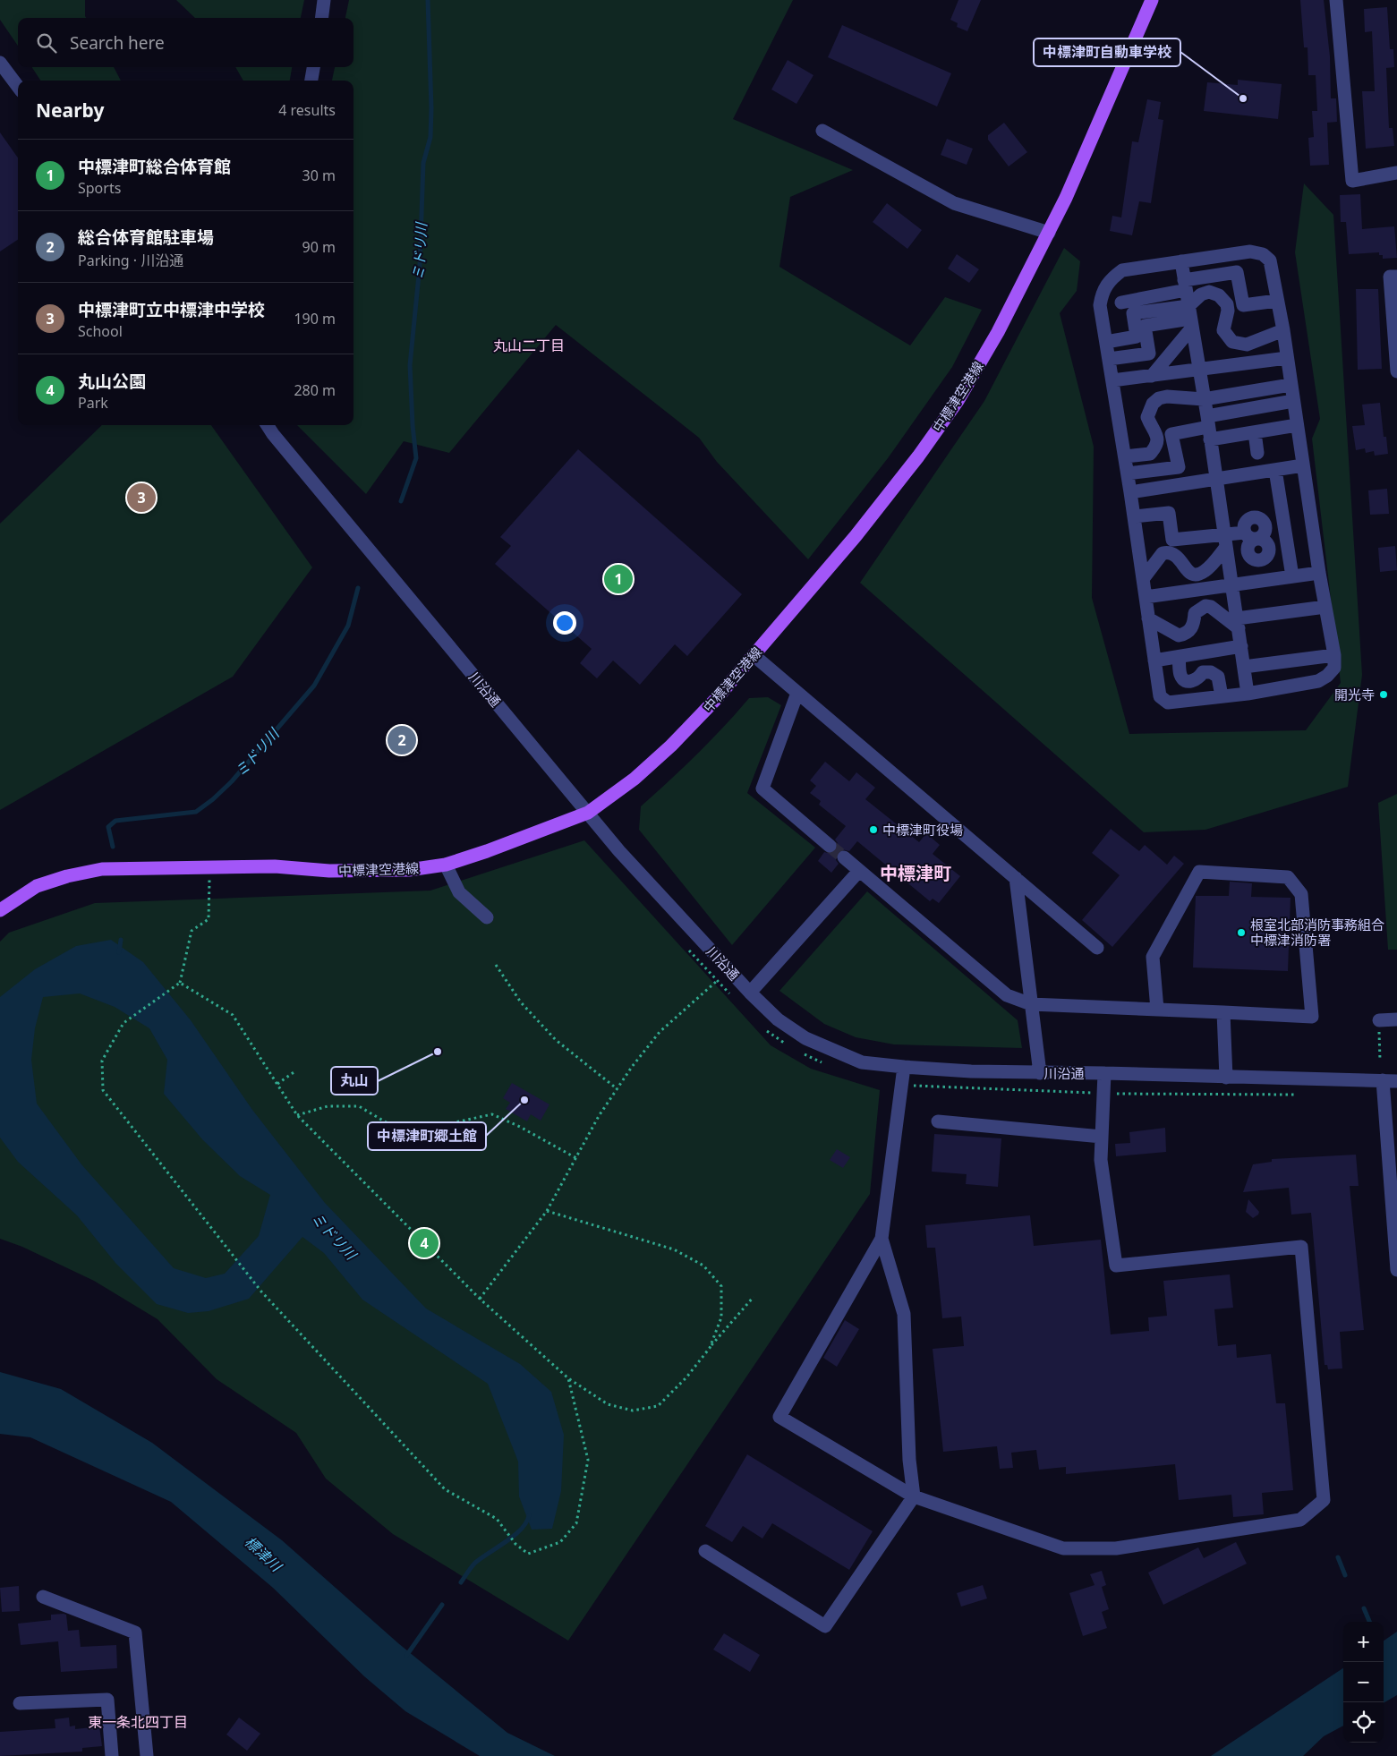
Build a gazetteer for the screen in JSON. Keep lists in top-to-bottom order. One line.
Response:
{"streets":{"main road":["中標津空港線"],"street":["川沿通"]},"crossings":[["中標津空港線","川沿通"]],"districts":["丸山二丁目","中標津町","東一条北四丁目"],"water":["ミドリ川","標津川"],"places":["中標津町自動車学校","開光寺","中標津町役場","根室北部消防事務組合 中標津消防署","丸山","中標津町郷土館"],"page":{"search":"Search here","heading":["Nearby","4 results"],"list":[{"mark":"1","name":"中標津町総合体育館","note":"Sports","value":"30 m"},{"mark":"2","name":"総合体育館駐車場","note":"Parking · 川沿通","value":"90 m"},{"mark":"3","name":"中標津町立中標津中学校","note":"School","value":"190 m"},{"mark":"4","name":"丸山公園","note":"Park","value":"280 m"}],"pins":["3","1","2","4"],"map_buttons":["+","−"]}}
